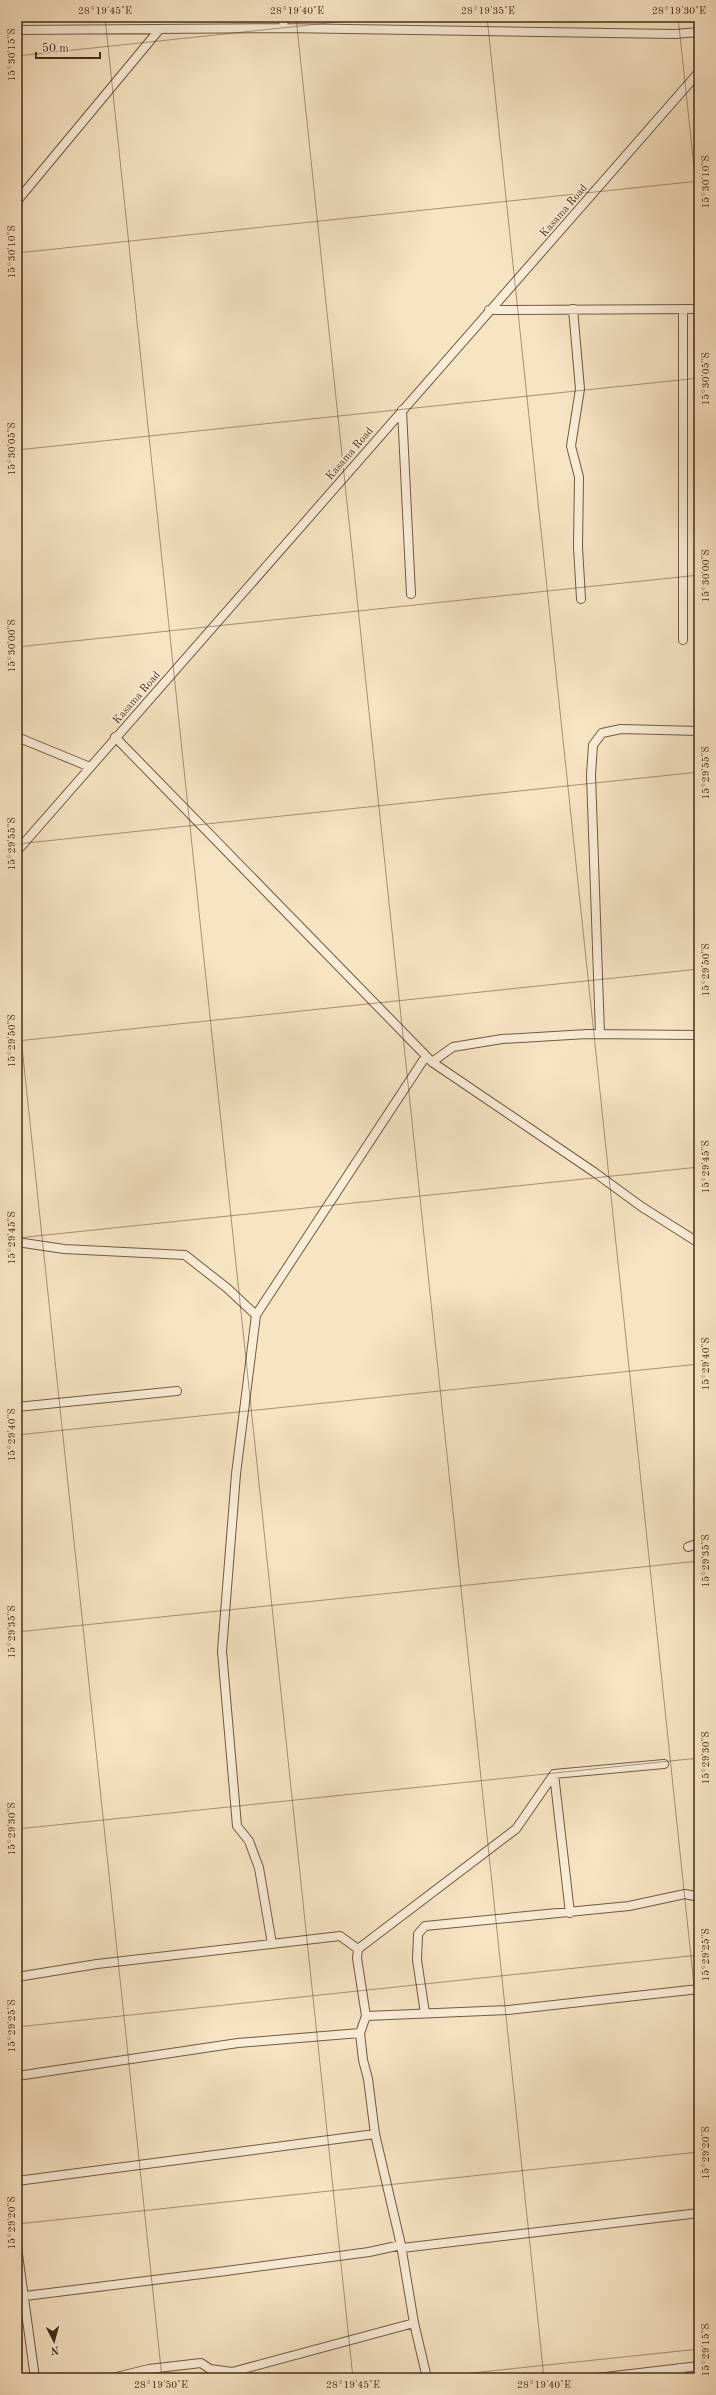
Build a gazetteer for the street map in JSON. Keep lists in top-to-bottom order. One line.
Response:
{"streets":{"street":["Kasama Road"]},"scale_bar":"50 m","north":"bottom","coordinates":["28°19'45\"E","28°19'40\"E","28°19'35\"E","28°19'30\"E","15°30'15\"S","15°30'10\"S","15°30'05\"S","15°30'00\"S","15°29'55\"S","15°29'50\"S","15°29'45\"S","15°29'40\"S","15°29'35\"S","15°29'30\"S","15°29'25\"S","15°29'20\"S","15°29'15\"S","28°19'50\"E"]}
